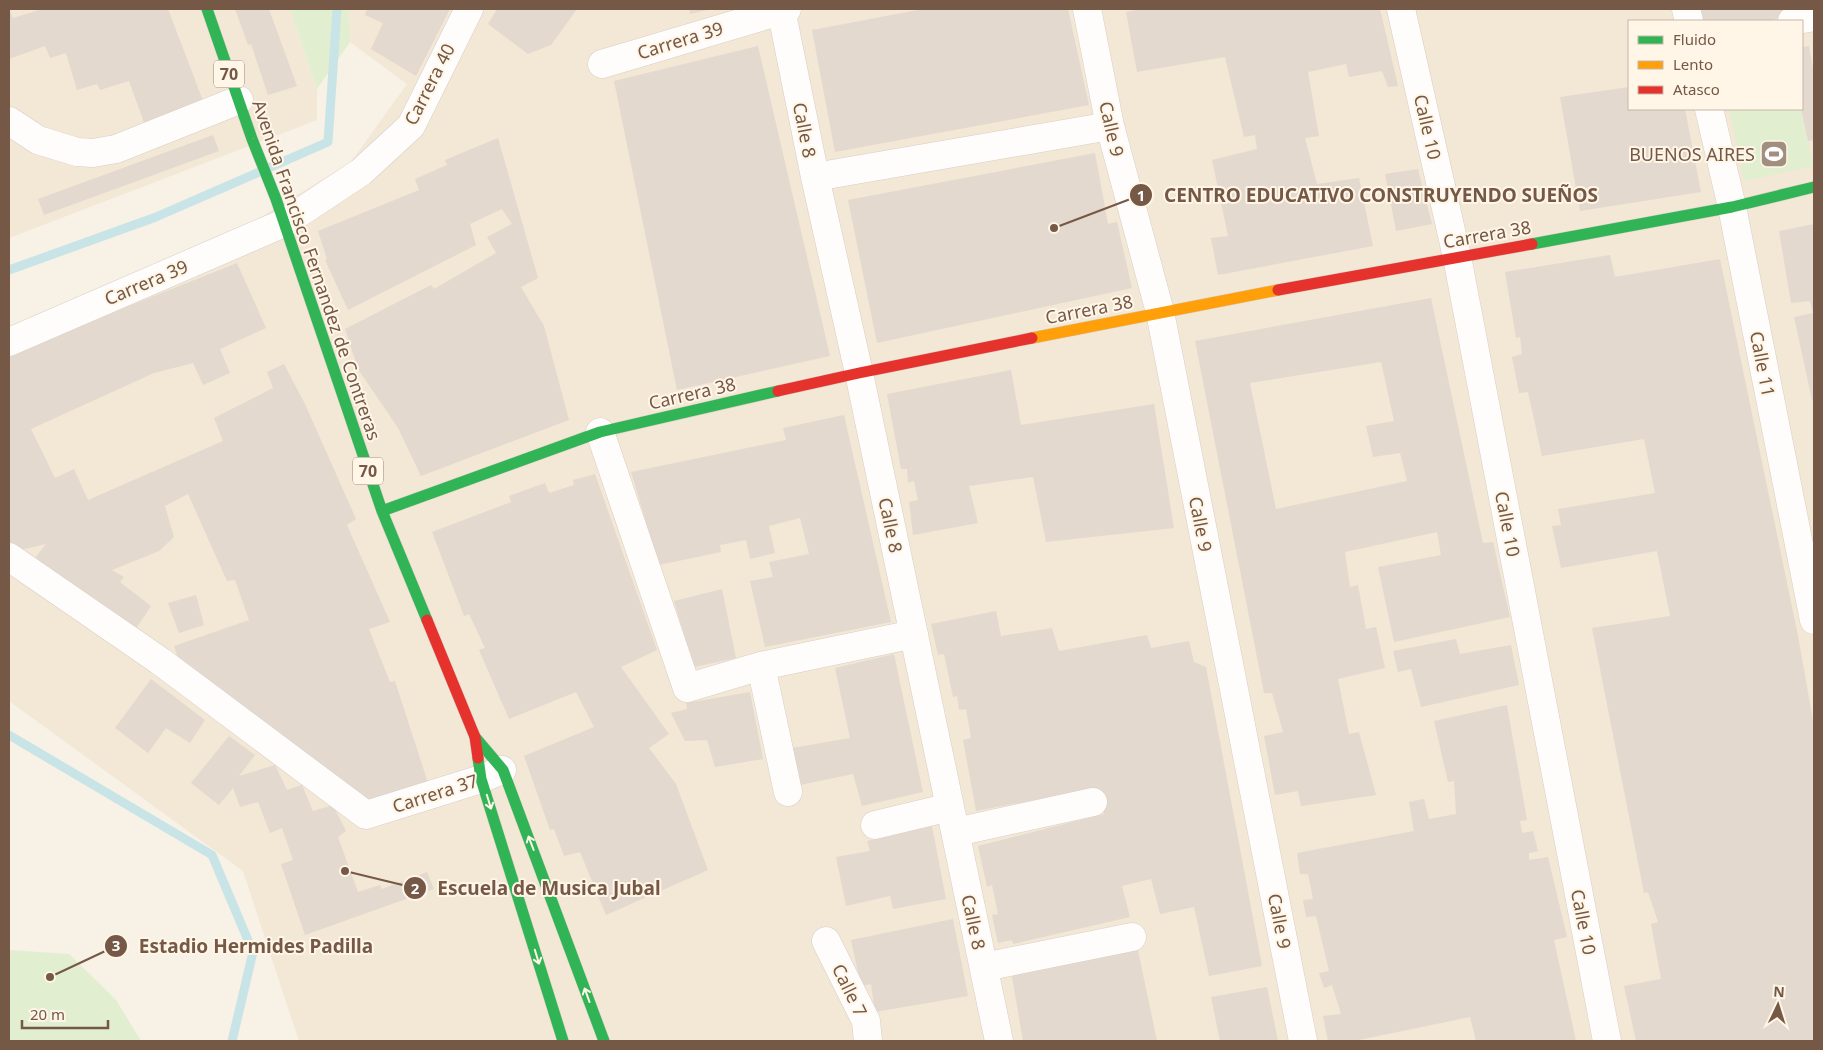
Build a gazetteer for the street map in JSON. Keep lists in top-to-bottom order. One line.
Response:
{"streets":{"street":["Carrera 39","70","Carrera 40","Calle 10","Calle 9","Calle 8","Carrera 38","Avenida Francisco Fernandez de Contreras","Calle 11","Carrera 37","Calle 7"]},"crossings":[["Carrera 39","Carrera 40"],["Carrera 39","Calle 8"],["Carrera 39","Avenida Francisco Fernandez de Contreras"],["Carrera 40","Avenida Francisco Fernandez de Contreras"],["Calle 10","Carrera 38"],["Calle 9","Carrera 38"],["Calle 8","Carrera 38"],["Carrera 38","Avenida Francisco Fernandez de Contreras"],["Carrera 38","Calle 11"],["Avenida Francisco Fernandez de Contreras","Carrera 37"]],"places":{"sports":["BUENOS AIRES"],"other":["CENTRO EDUCATIVO CONSTRUYENDO SUEÑOS","Escuela de Musica Jubal","Estadio Hermides Padilla"]},"legend":["Fluido","Lento","Atasco"],"scale_bar":"20 m","north":"top"}
